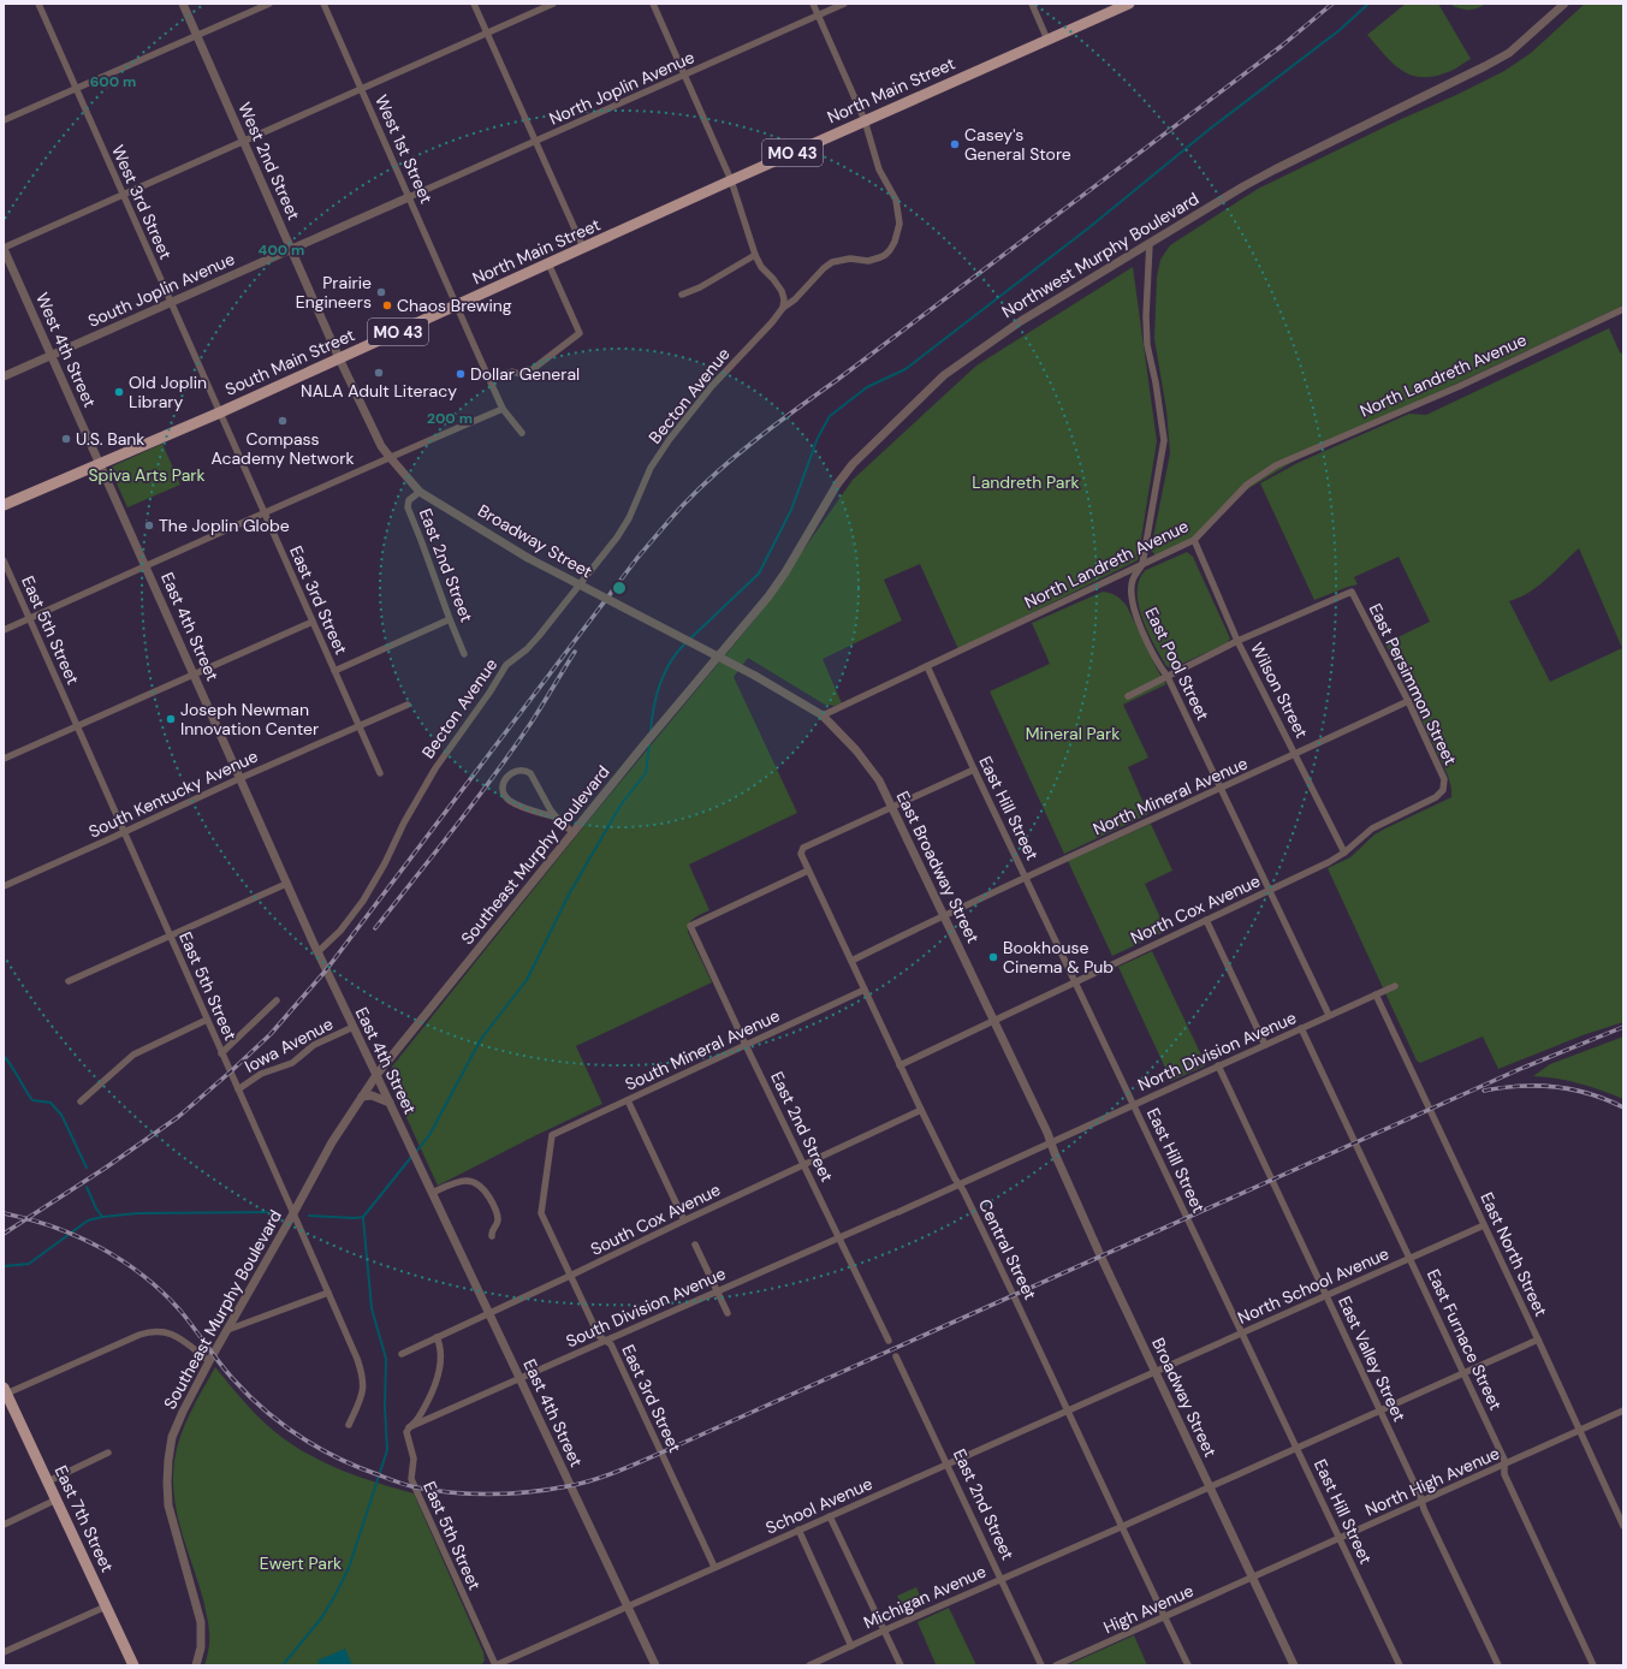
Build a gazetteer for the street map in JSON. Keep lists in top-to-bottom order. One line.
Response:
{"streets":{"main road":["North Main Street","MO 43","South Main Street","East 7th Street"],"street":["North Joplin Avenue","West 1st Street","West 2nd Street","West 3rd Street","Northwest Murphy Boulevard","South Joplin Avenue","West 4th Street","North Landreth Avenue","Becton Avenue","Broadway Street","East 2nd Street","East 3rd Street","East 4th Street","East 5th Street","East Pool Street","East Persimmon Street","Wilson Street","South Kentucky Avenue","North Mineral Avenue","East Hill Street","Southeast Murphy Boulevard","East Broadway Street","North Cox Avenue","Iowa Avenue","South Mineral Avenue","North Division Avenue","South Cox Avenue","Central Street","East North Street","North School Avenue","South Division Avenue","East Furnace Street","East Valley Street","North High Avenue","School Avenue","Michigan Avenue","High Avenue"]},"crossings":[["North Joplin Avenue","West 1st Street"],["North Joplin Avenue","South Joplin Avenue"],["North Main Street","West 1st Street"],["North Main Street","South Main Street"],["North Main Street","Becton Avenue"],["West 1st Street","South Joplin Avenue"],["West 1st Street","South Main Street"],["West 2nd Street","South Joplin Avenue"],["West 2nd Street","South Main Street"],["West 3rd Street","South Joplin Avenue"],["West 3rd Street","South Main Street"],["West 3rd Street","East 3rd Street"],["Northwest Murphy Boulevard","East Pool Street"],["Northwest Murphy Boulevard","Southeast Murphy Boulevard"],["South Joplin Avenue","West 4th Street"],["West 4th Street","South Main Street"],["West 4th Street","East 4th Street"],["South Main Street","East 3rd Street"],["South Main Street","East 4th Street"],["North Landreth Avenue","East Pool Street"],["North Landreth Avenue","Wilson Street"],["North Landreth Avenue","East Hill Street"],["North Landreth Avenue","East Broadway Street"],["Becton Avenue","East 4th Street"],["Broadway Street","East 2nd Street"],["Broadway Street","East Broadway Street"],["Broadway Street","North Division Avenue"],["Broadway Street","North School Avenue"],["Broadway Street","South Division Avenue"],["Broadway Street","North High Avenue"],["Broadway Street","School Avenue"],["Broadway Street","Michigan Avenue"],["Broadway Street","High Avenue"],["East 2nd Street","South Mineral Avenue"],["East 2nd Street","South Cox Avenue"],["East 2nd Street","Central Street"],["East 2nd Street","South Division Avenue"],["East 2nd Street","School Avenue"],["East 2nd Street","Michigan Avenue"],["East 3rd Street","South Kentucky Avenue"],["East 3rd Street","South Mineral Avenue"],["East 3rd Street","South Cox Avenue"],["East 3rd Street","South Division Avenue"],["East 3rd Street","School Avenue"],["East 4th Street","South Kentucky Avenue"],["East 4th Street","Southeast Murphy Boulevard"],["East 4th Street","Iowa Avenue"],["East 4th Street","South Cox Avenue"],["East 4th Street","South Division Avenue"],["East 4th Street","School Avenue"],["East 5th Street","South Kentucky Avenue"],["East 5th Street","Southeast Murphy Boulevard"],["East 5th Street","Iowa Avenue"],["East 5th Street","South Division Avenue"],["East 5th Street","School Avenue"],["East Pool Street","North Mineral Avenue"],["East Pool Street","North Cox Avenue"],["East Pool Street","North Division Avenue"],["East Persimmon Street","Wilson Street"],["East Persimmon Street","North Mineral Avenue"],["East Persimmon Street","North Cox Avenue"],["Wilson Street","North Mineral Avenue"],["Wilson Street","North Cox Avenue"],["North Mineral Avenue","East Hill Street"],["North Mineral Avenue","East Broadway Street"],["East Hill Street","North Cox Avenue"],["East Hill Street","North Division Avenue"],["East Hill Street","North School Avenue"],["East Hill Street","North High Avenue"],["East Hill Street","Michigan Avenue"],["East Broadway Street","North Cox Avenue"],["East Broadway Street","North Division Avenue"],["East Broadway Street","Central Street"],["East Broadway Street","South Division Avenue"],["North Cox Avenue","Central Street"],["South Mineral Avenue","Central Street"],["North Division Avenue","East North Street"],["North Division Avenue","South Division Avenue"],["North Division Avenue","East Furnace Street"],["North Division Avenue","East Valley Street"],["South Cox Avenue","Central Street"],["Central Street","South Division Avenue"],["Central Street","School Avenue"],["Central Street","Michigan Avenue"],["Central Street","High Avenue"],["East North Street","North School Avenue"],["East North Street","North High Avenue"],["East North Street","Michigan Avenue"],["North School Avenue","East Furnace Street"],["North School Avenue","East Valley Street"],["North School Avenue","School Avenue"],["East Furnace Street","North High Avenue"],["East Furnace Street","Michigan Avenue"],["East Valley Street","North High Avenue"],["East Valley Street","Michigan Avenue"],["North High Avenue","High Avenue"]],"parks":["Spiva Arts Park","Landreth Park","Mineral Park","Ewert Park"],"places":["Casey's General Store","Prairie Engineers","Chaos Brewing","NALA Adult Literacy","Dollar General","Old Joplin Library","Compass Academy Network","U.S. Bank","The Joplin Globe","Joseph Newman Innovation Center","Bookhouse Cinema & Pub"],"rings":["600 m","400 m","200 m"]}
